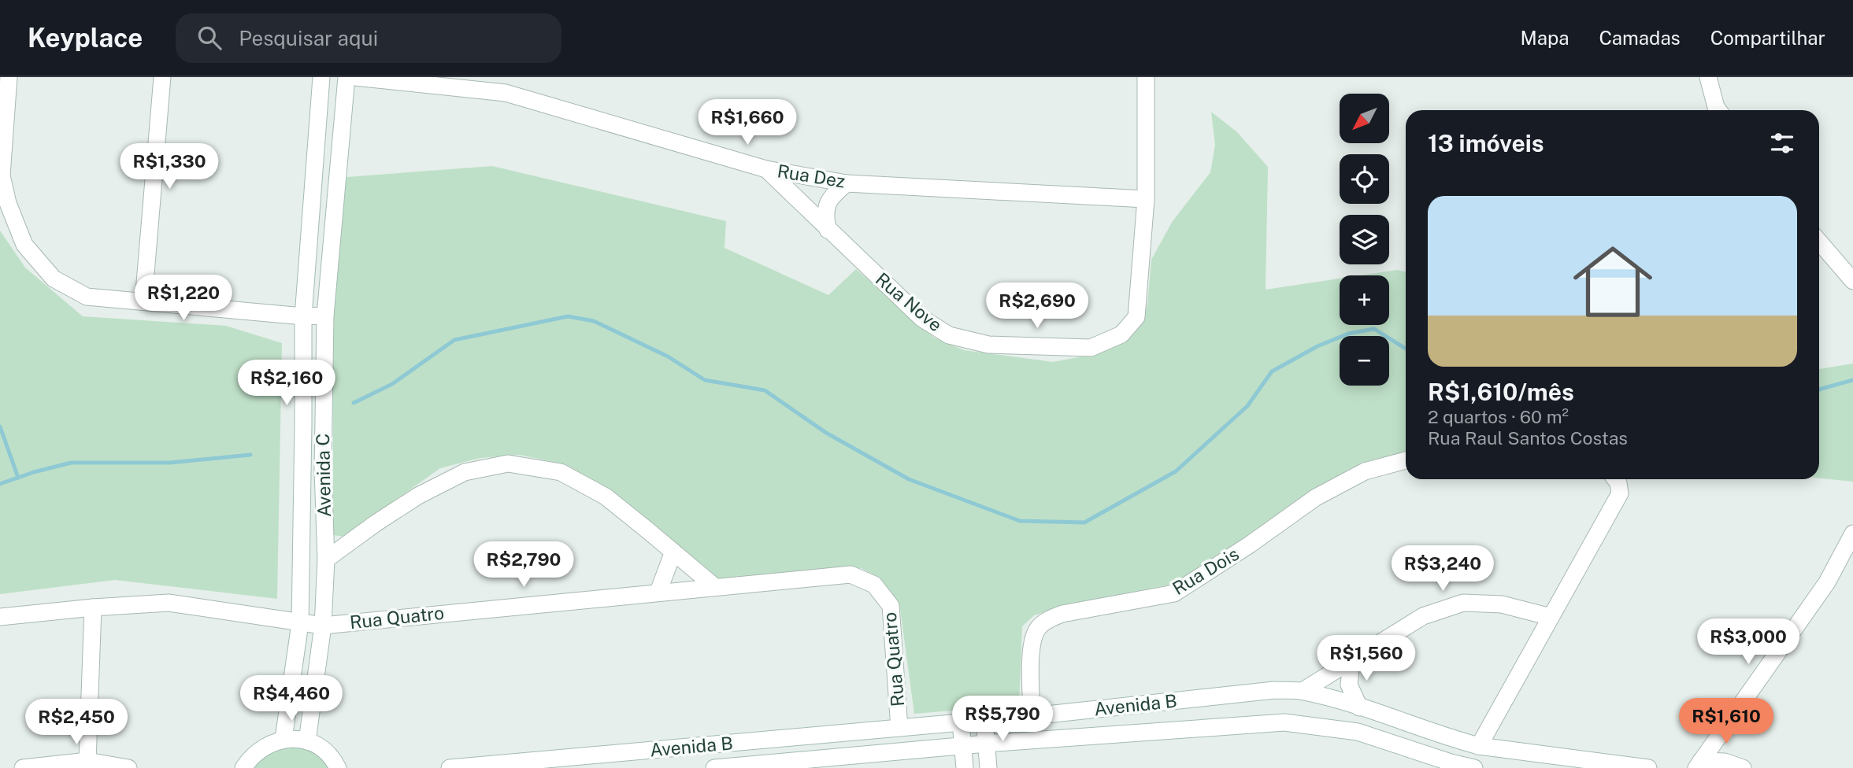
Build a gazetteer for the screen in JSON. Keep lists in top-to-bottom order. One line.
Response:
{"streets":{"street":["Rua Dez","Rua Nove","Avenida C","Rua Dois","Rua Quatro","Avenida B"]},"crossings":[["Rua Dez","Rua Nove"],["Avenida C","Rua Quatro"],["Rua Dois","Avenida B"],["Rua Quatro","Avenida B"]],"north":"bottom left","page":{"header":"Keyplace","search":"Pesquisar aqui","nav":["Mapa","Camadas","Compartilhar"],"map_buttons":["+","−"],"price":["R$1,660","R$1,330","R$1,220","R$2,690","R$2,160","R$2,790","R$3,240","R$3,000","R$1,560","R$4,460","R$5,790","R$1,610","R$2,450"],"heading":"13 imóveis","list":[{"name":"R$1,610/mês","note":"2 quartos · 60 m² · Rua Raul Santos Costas"}]}}
